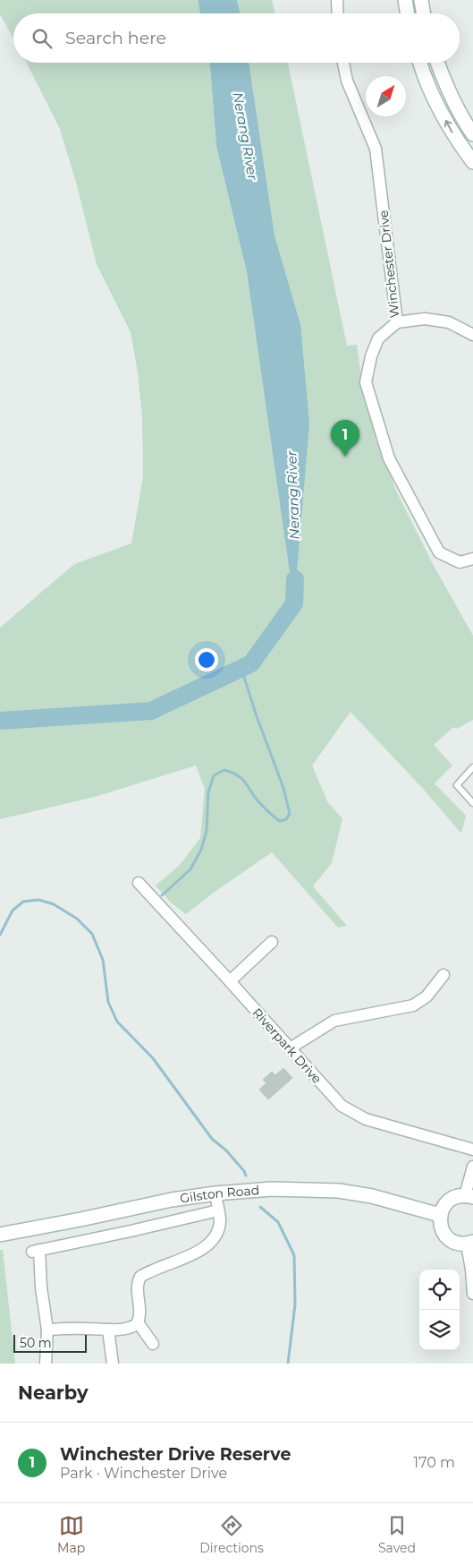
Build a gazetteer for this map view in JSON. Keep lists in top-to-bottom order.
{
  "streets": {
    "main road": ["Gilston Road"],
    "street": ["Winchester Drive", "Riverpark Drive"]
  },
  "water": ["Nerang River"],
  "scale_bar": "50 m",
  "north": "top right",
  "page": {
    "search": "Search here",
    "pins": "1",
    "scale": "50 m",
    "heading": "Nearby",
    "list": [
      {
        "mark": "1",
        "name": "Winchester Drive Reserve",
        "note": "Park · Winchester Drive",
        "value": "170 m"
      }
    ],
    "nav": ["Map", "Directions", "Saved"]
  }
}
